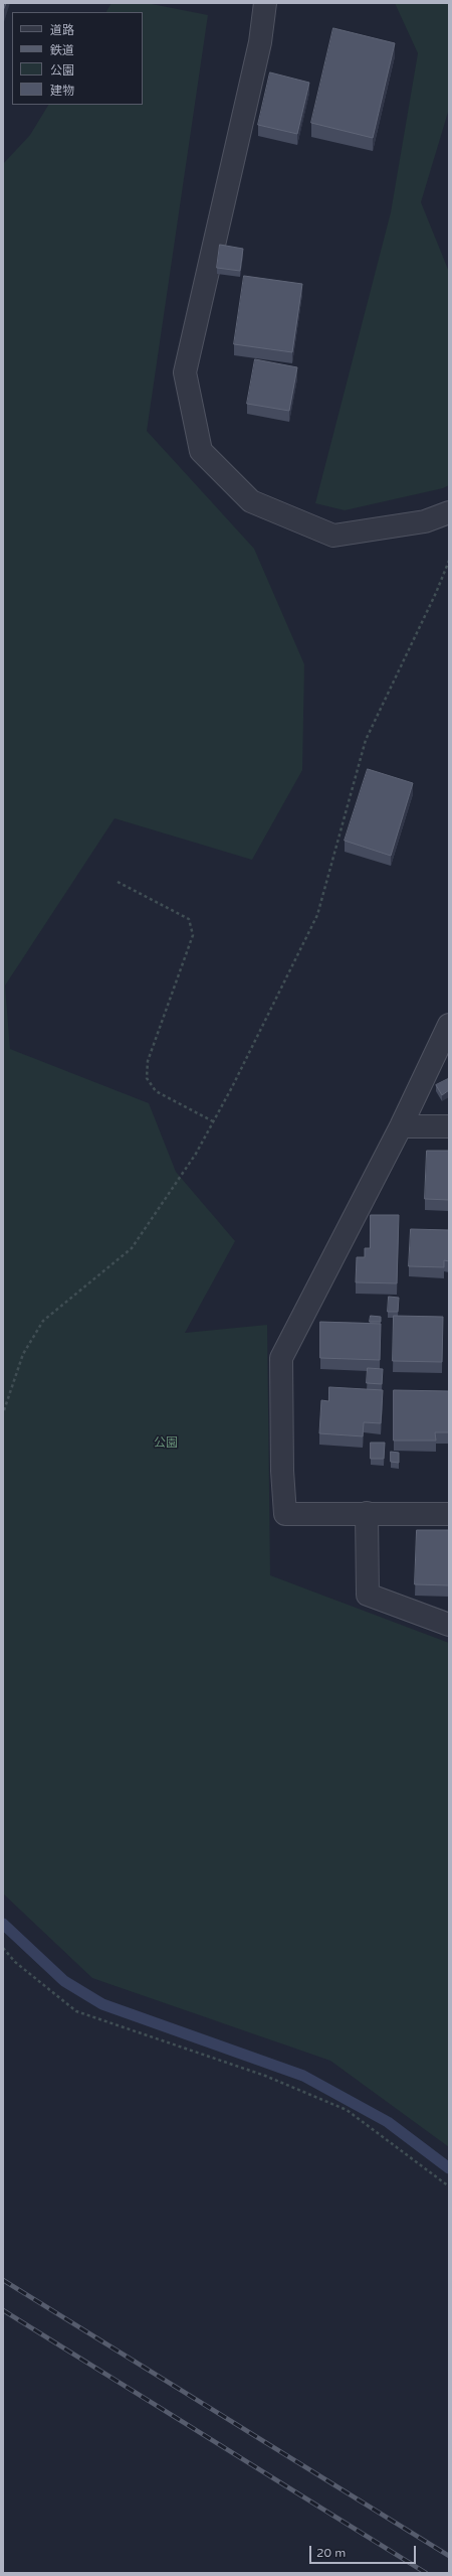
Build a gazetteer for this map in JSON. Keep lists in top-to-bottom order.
{
  "parks": ["公園"],
  "legend": [
    "道路",
    "鉄道",
    "公園",
    "建物"
  ],
  "scale_bar": "20 m"
}
